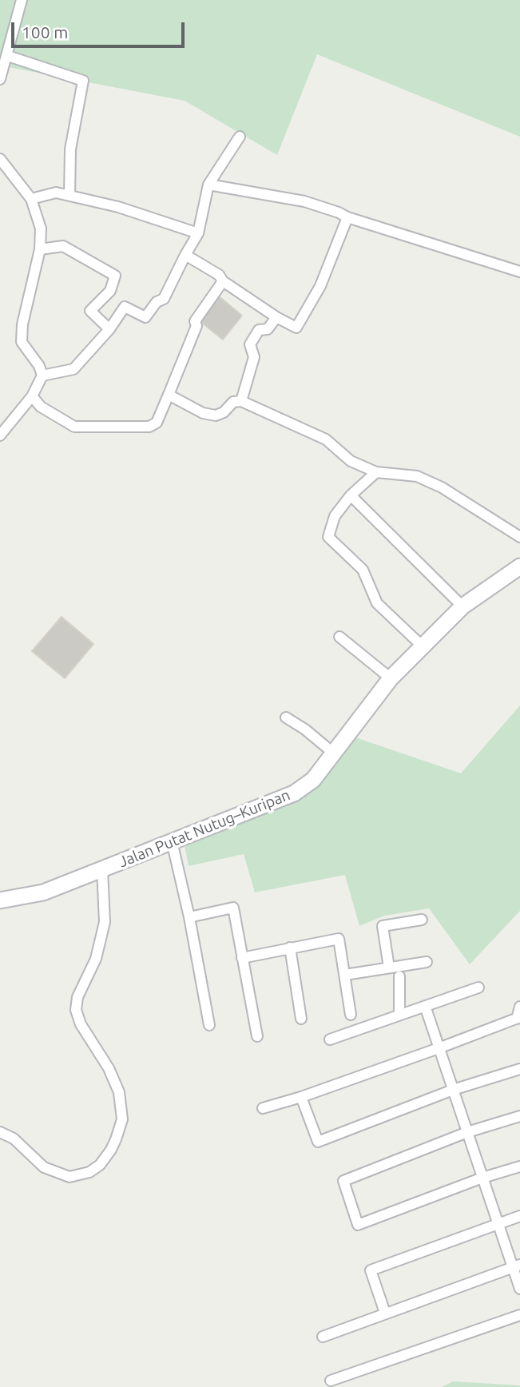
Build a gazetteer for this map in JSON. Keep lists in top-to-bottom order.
{
  "streets": {
    "street": ["Jalan Putat Nutug–Kuripan"]
  },
  "scale_bar": "100 m"
}
